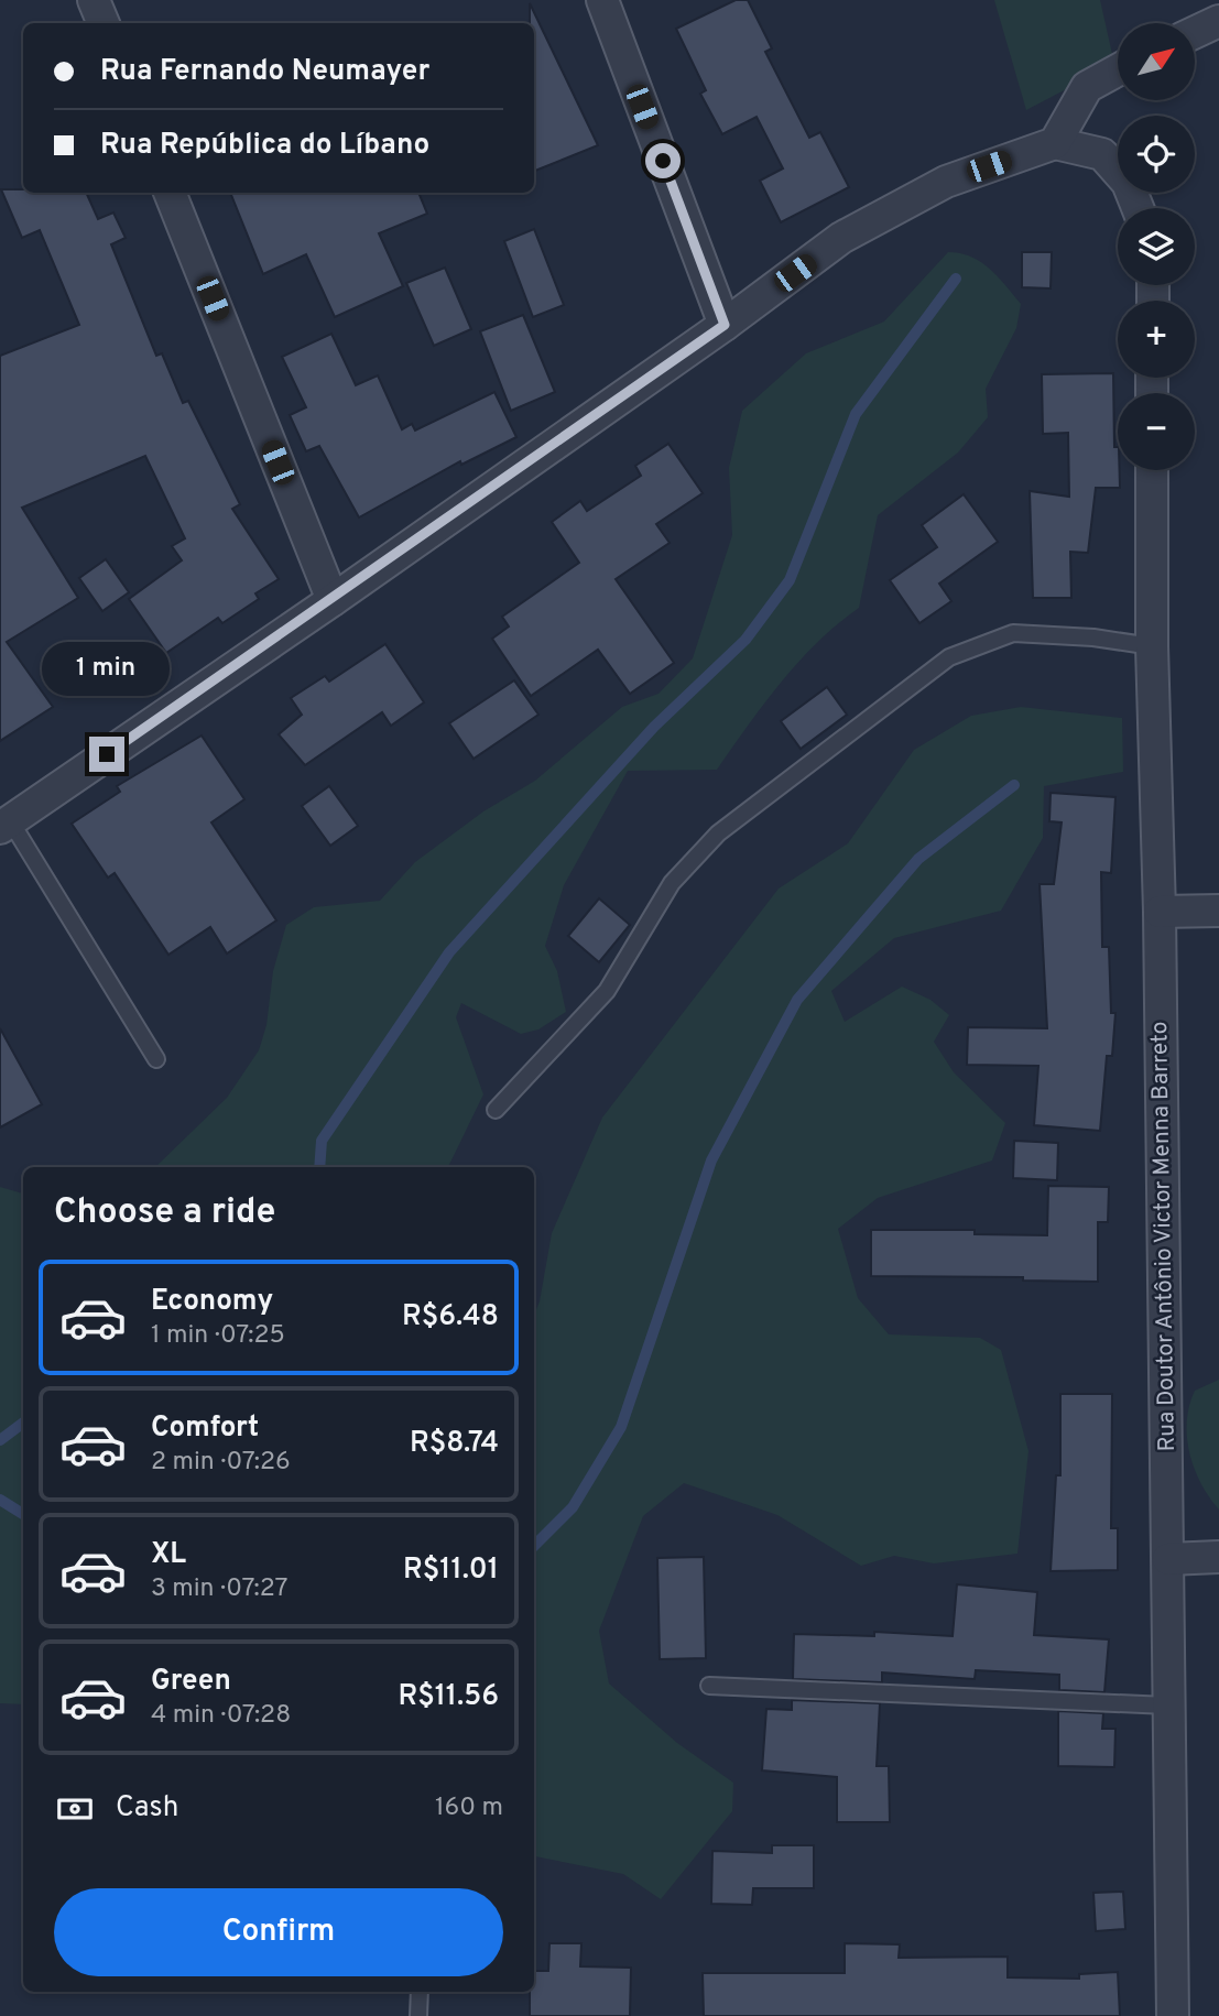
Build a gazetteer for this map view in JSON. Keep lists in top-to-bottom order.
{
  "streets": {
    "street": ["Rua Doutor Antônio Victor Menna Barreto"]
  },
  "north": "top right",
  "page": {
    "map_buttons": ["+", "−"],
    "banner": ["Rua Fernando Neumayer", "Rua República do Líbano"],
    "bubble": "1 min",
    "heading": "Choose a ride",
    "list": [
      {
        "name": "Economy",
        "note": "1 min · 07:25",
        "value": "R$6.48"
      },
      {
        "name": "Comfort",
        "note": "2 min · 07:26",
        "value": "R$8.74"
      },
      {
        "name": "XL",
        "note": "3 min · 07:27",
        "value": "R$11.01"
      },
      {
        "name": "Green",
        "note": "4 min · 07:28",
        "value": "R$11.56"
      }
    ],
    "pay": ["Cash", "160 m"],
    "buttons": "Confirm"
  }
}
